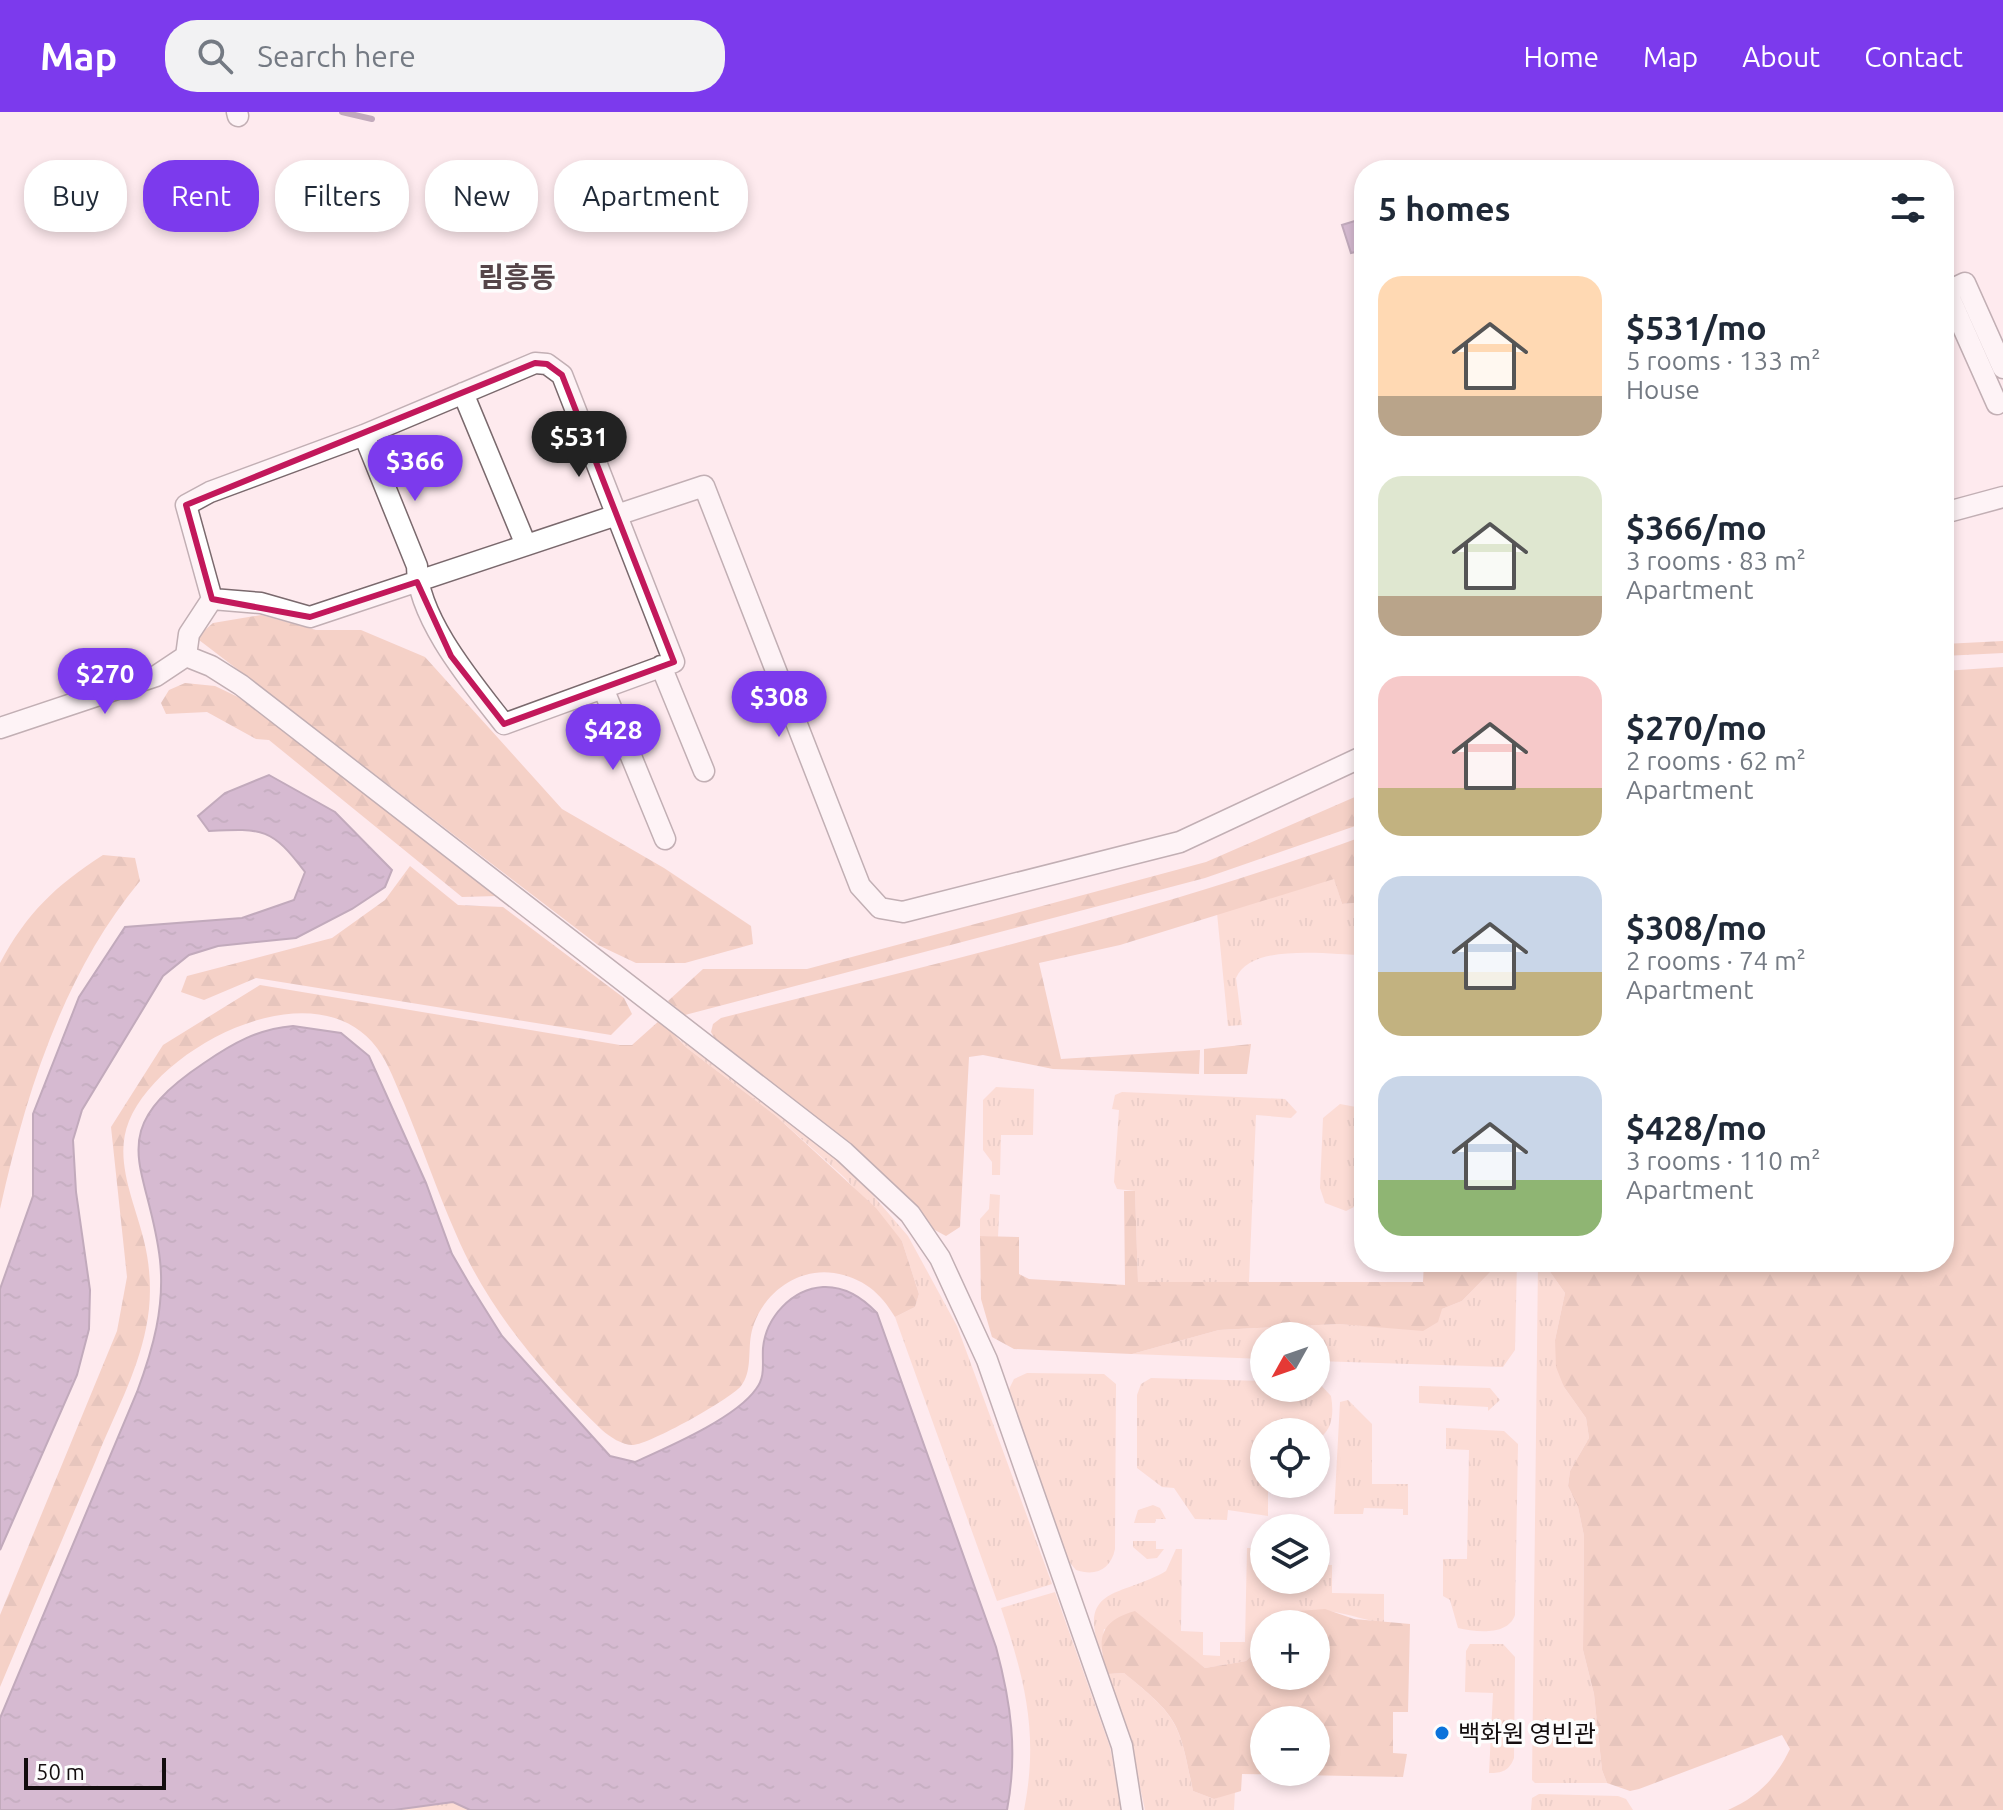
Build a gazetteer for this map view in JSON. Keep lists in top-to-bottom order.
{
  "districts": ["림흥동"],
  "places": ["백화원 영빈관"],
  "scale_bar": "50 m",
  "north": "bottom left",
  "page": {
    "header": "Map",
    "search": "Search here",
    "nav": [
      "Home",
      "Map",
      "About",
      "Contact"
    ],
    "chip": [
      "Buy",
      "Rent",
      "Filters",
      "New",
      "Apartment"
    ],
    "heading": "5 homes",
    "list": [
      {
        "name": "$531/mo",
        "note": "5 rooms · 133 m² · House"
      },
      {
        "name": "$366/mo",
        "note": "3 rooms · 83 m² · Apartment"
      },
      {
        "name": "$270/mo",
        "note": "2 rooms · 62 m² · Apartment"
      },
      {
        "name": "$308/mo",
        "note": "2 rooms · 74 m² · Apartment"
      },
      {
        "name": "$428/mo",
        "note": "3 rooms · 110 m² · Apartment"
      }
    ],
    "price": [
      "$531",
      "$366",
      "$270",
      "$308",
      "$428"
    ],
    "map_buttons": ["+", "−"],
    "scale": "50 m"
  }
}
